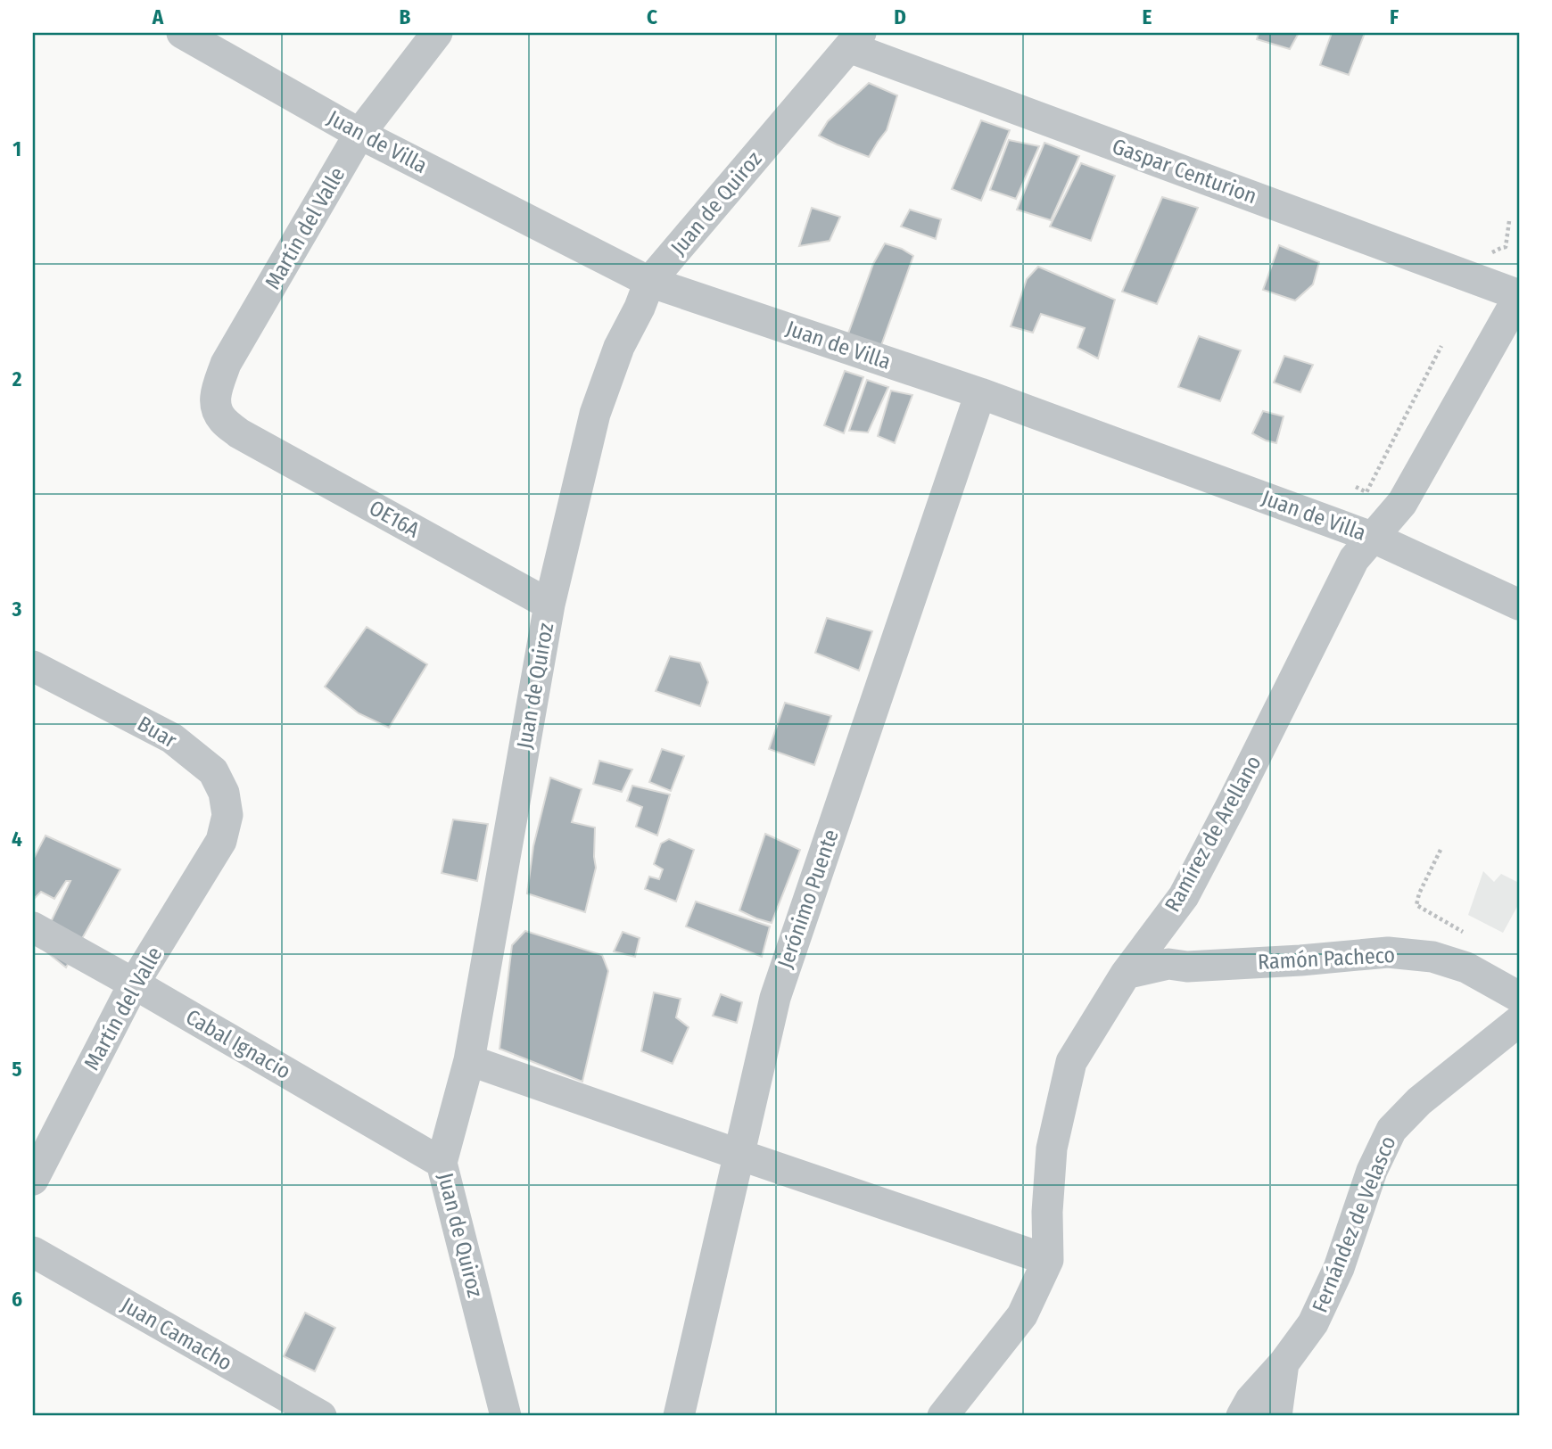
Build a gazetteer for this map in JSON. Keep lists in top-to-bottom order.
{
  "streets": {
    "street": [
      "Juan de Villa",
      "Gaspar Centurion",
      "Juan de Quiroz",
      "Martín del Valle",
      "OE16A",
      "Buar",
      "Ramírez de Arellano",
      "Jerónimo Puente",
      "Ramón Pacheco",
      "Cabal Ignacio",
      "Fernández de Velasco",
      "Juan Camacho"
    ]
  },
  "crossings": [
    ["Juan de Villa", "Juan de Quiroz"],
    ["Juan de Villa", "Martín del Valle"],
    ["Juan de Villa", "Ramírez de Arellano"],
    ["Juan de Villa", "Jerónimo Puente"],
    ["Gaspar Centurion", "Juan de Quiroz"],
    ["Gaspar Centurion", "Ramírez de Arellano"],
    ["Juan de Quiroz", "OE16A"],
    ["Juan de Quiroz", "Cabal Ignacio"],
    ["Martín del Valle", "OE16A"],
    ["Martín del Valle", "Buar"],
    ["Martín del Valle", "Cabal Ignacio"],
    ["Ramírez de Arellano", "Ramón Pacheco"]
  ],
  "grid": {
    "columns": [
      "A",
      "B",
      "C",
      "D",
      "E",
      "F"
    ],
    "rows": [
      "1",
      "2",
      "3",
      "4",
      "5",
      "6"
    ]
  }
}
